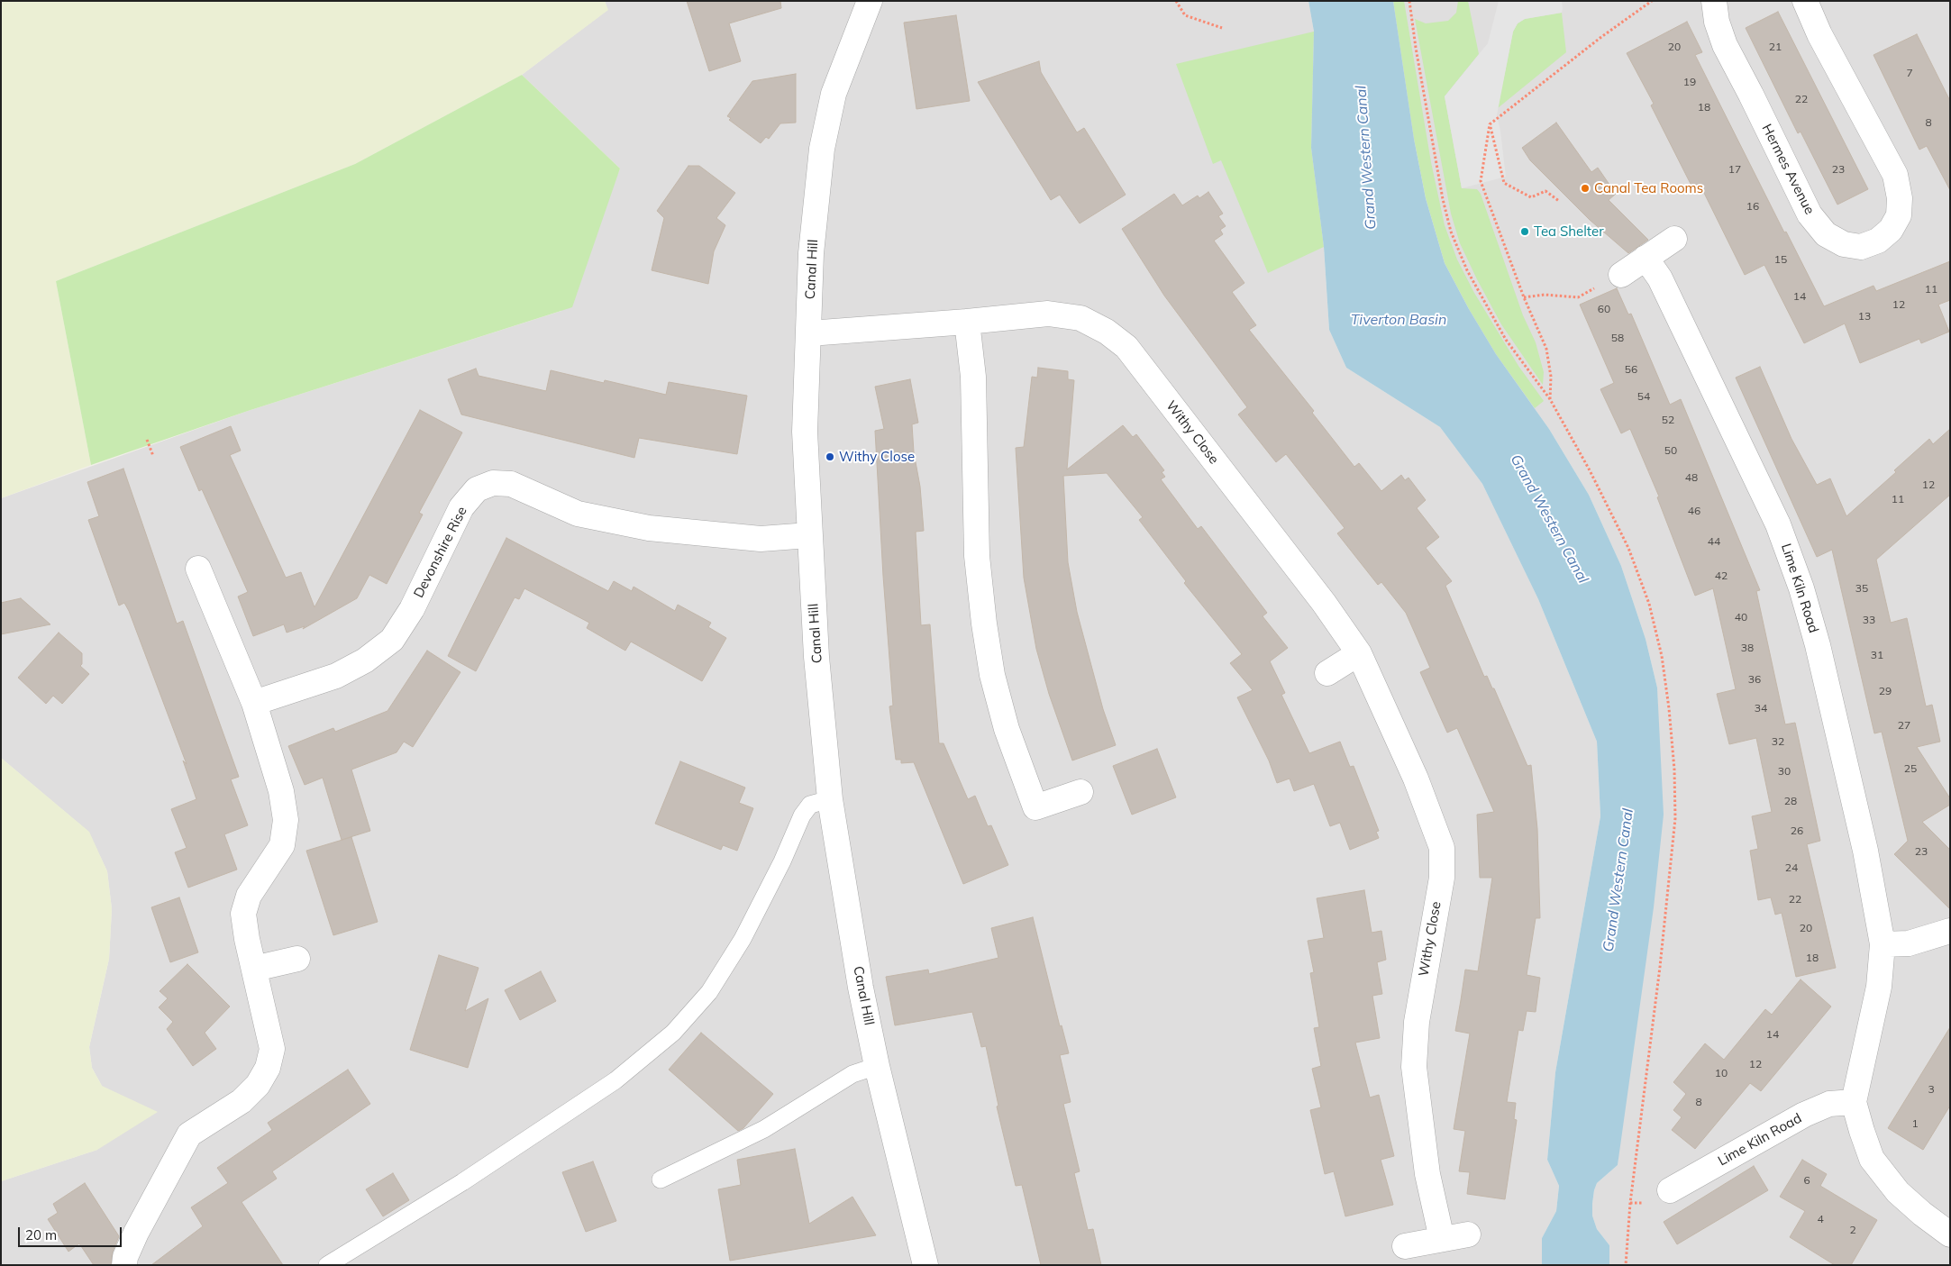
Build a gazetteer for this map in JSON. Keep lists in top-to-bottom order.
{
  "streets": {
    "street": [
      "Hermes Avenue",
      "Canal Hill",
      "Withy Close",
      "Devonshire Rise",
      "Lime Kiln Road"
    ]
  },
  "crossings": [
    ["Canal Hill", "Withy Close"],
    ["Canal Hill", "Devonshire Rise"]
  ],
  "water": ["Grand Western Canal", "Tiverton Basin"],
  "places": ["Canal Tea Rooms", "Tea Shelter", "Withy Close"],
  "house_numbers": [
    "20",
    "21",
    "7",
    "19",
    "22",
    "18",
    "8",
    "17",
    "23",
    "16",
    "15",
    "11",
    "14",
    "12",
    "60",
    "13",
    "58",
    "56",
    "54",
    "52",
    "50",
    "48",
    "12",
    "11",
    "46",
    "44",
    "42",
    "35",
    "40",
    "33",
    "38",
    "31",
    "36",
    "29",
    "34",
    "27",
    "32",
    "25",
    "30",
    "28",
    "26",
    "23",
    "24",
    "22",
    "20",
    "18",
    "14",
    "12",
    "10",
    "3",
    "8",
    "1",
    "6",
    "4",
    "2"
  ],
  "scale_bar": "20 m"
}
